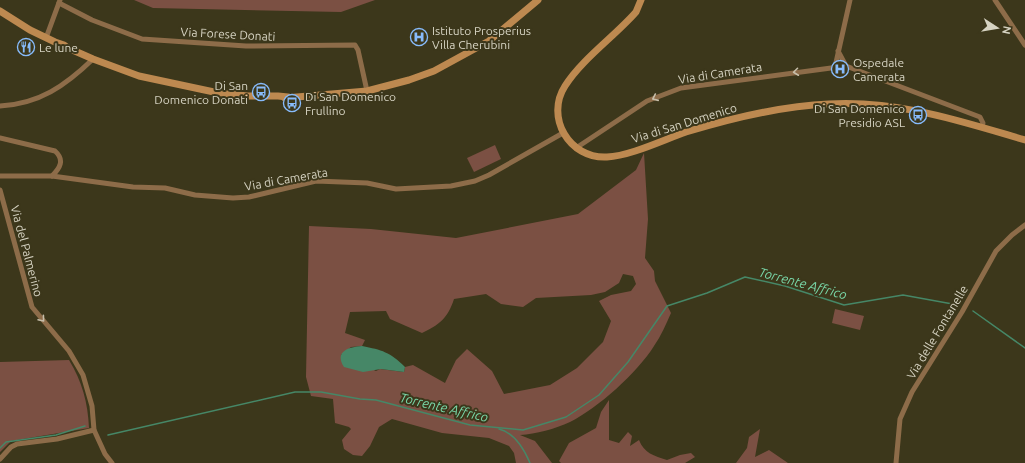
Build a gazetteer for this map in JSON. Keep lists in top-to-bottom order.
{
  "streets": {
    "main road": ["Via di San Domenico"],
    "street": [
      "Via Forese Donati",
      "Via di Camerata",
      "Via del Palmerino",
      "Via delle Fontanelle"
    ]
  },
  "crossings": [
    ["Via di Camerata", "Via di San Domenico"]
  ],
  "one_way": ["Via del Palmerino"],
  "water": ["Torrente Affrico"],
  "places": {
    "hospital": ["Istituto Prosperius Villa Cherubini", "Ospedale Camerata"],
    "restaurant": ["Le lune"],
    "bus stop": ["Di San Domenico Donati", "Di San Domenico Frullino", "Di San Domenico Presidio ASL"]
  },
  "north": "right"
}
